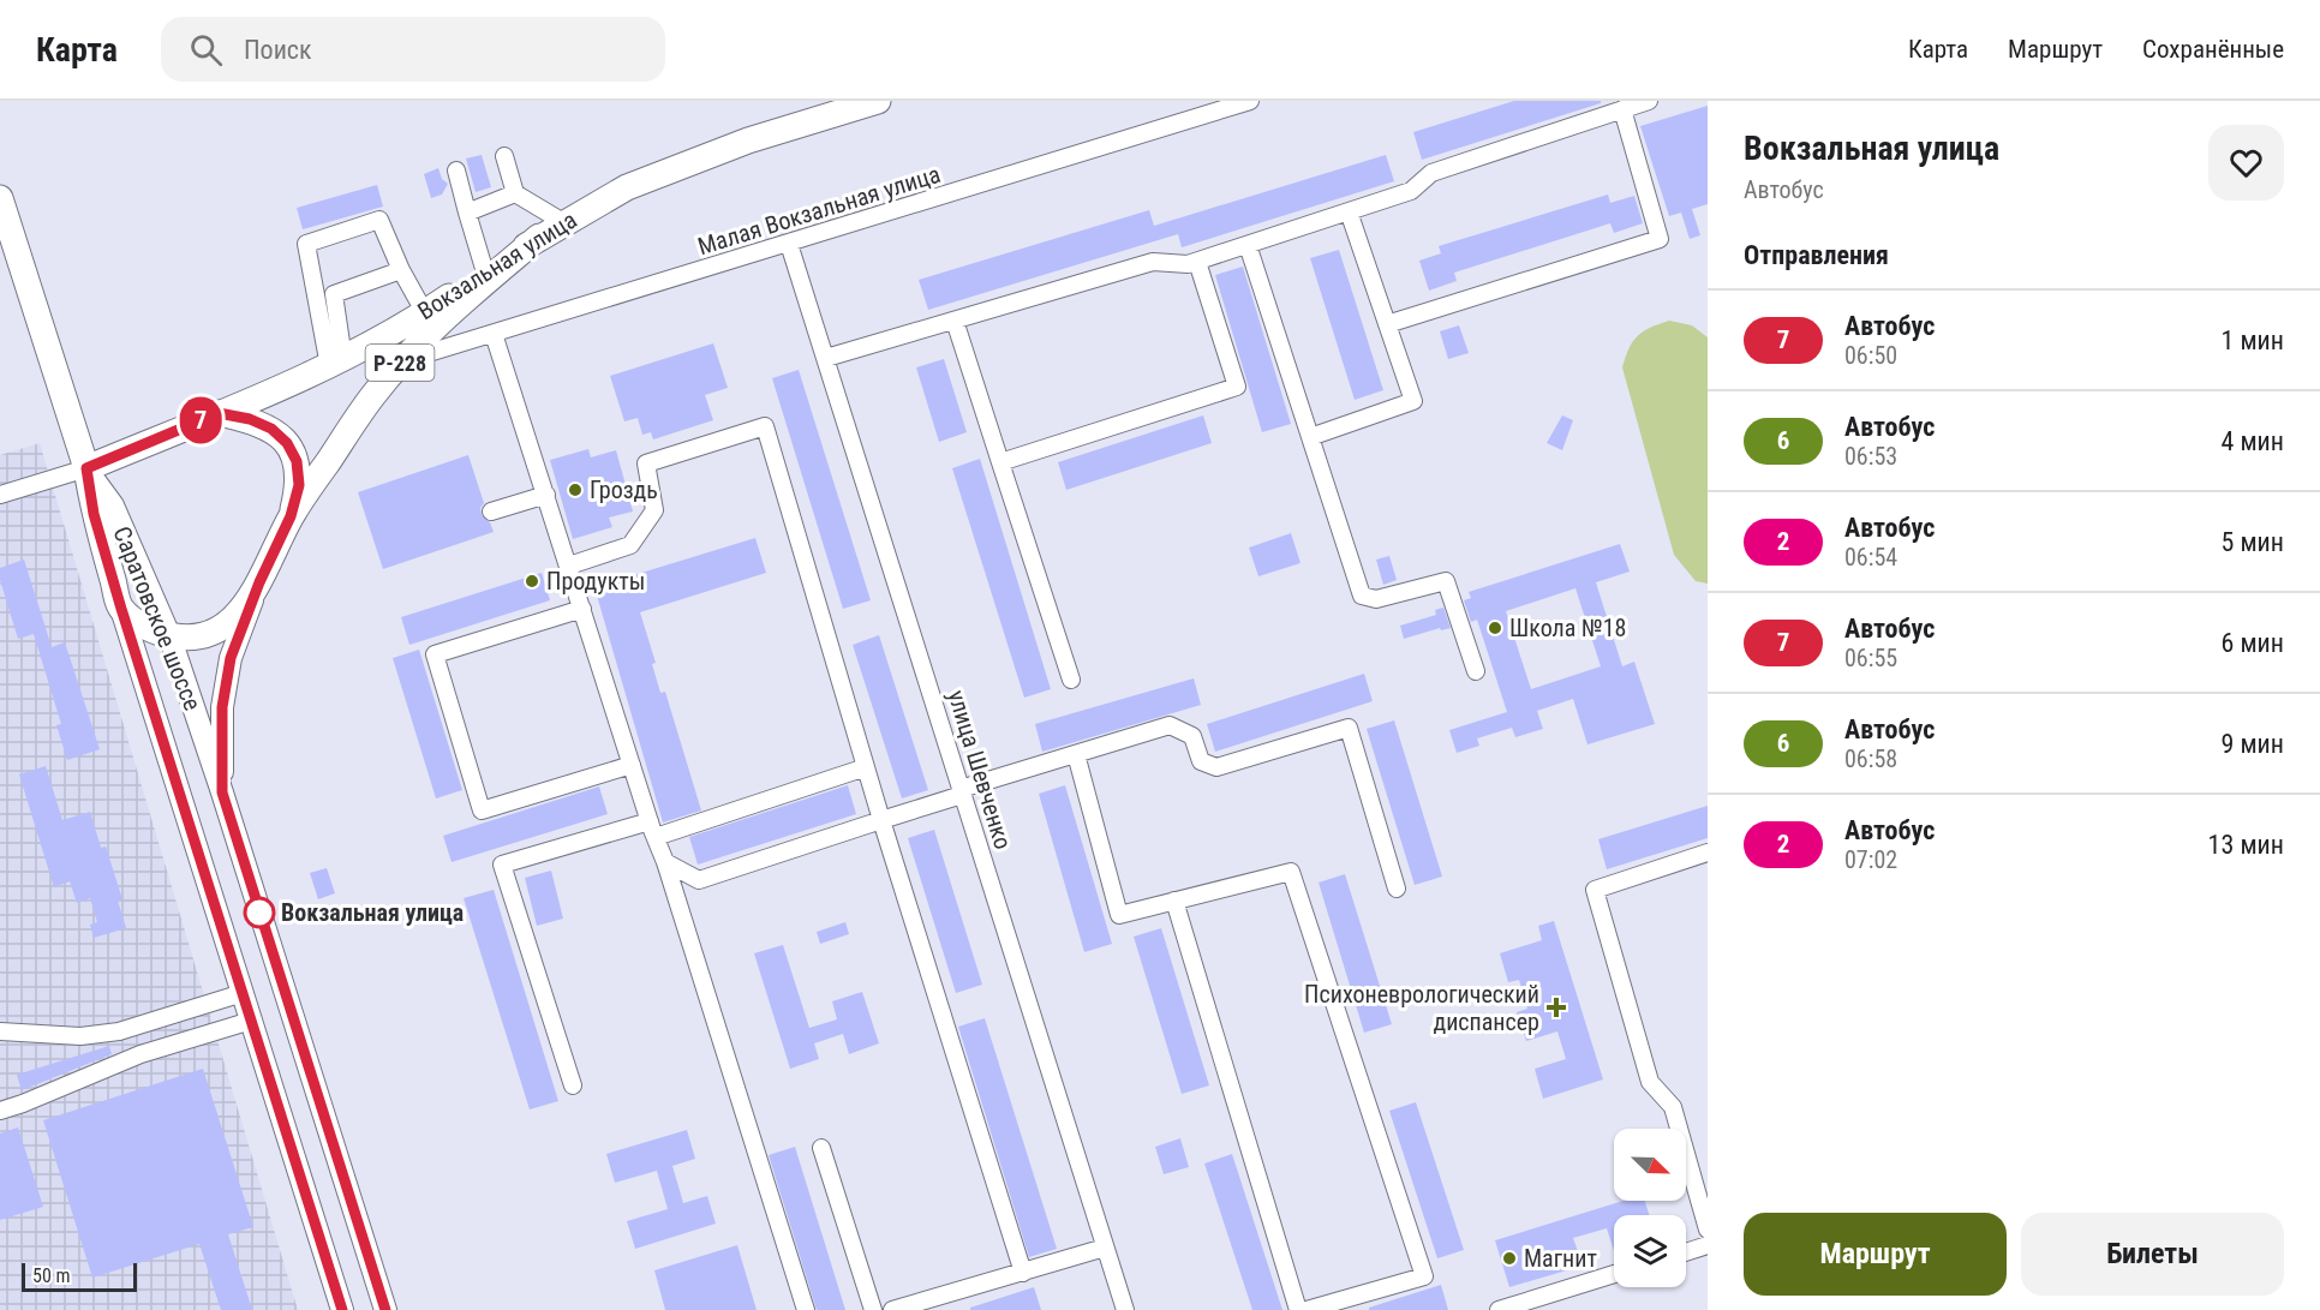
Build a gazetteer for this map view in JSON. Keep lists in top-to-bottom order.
{
  "streets": {
    "highway": ["Вокзальная улица", "Р-228", "Саратовское шоссе"],
    "street": ["Малая Вокзальная улица", "улица Шевченко"]
  },
  "crossings": [
    ["Малая Вокзальная улица", "Р-228"],
    ["Малая Вокзальная улица", "улица Шевченко"],
    ["Вокзальная улица", "Р-228"],
    ["Вокзальная улица", "Саратовское шоссе"],
    ["Р-228", "Саратовское шоссе"]
  ],
  "places": {
    "other": [
      "Гроздь",
      "Продукты",
      "Школа №18",
      "Вокзальная улица",
      "Магнит"
    ],
    "health": ["Психоневрологический диспансер"]
  },
  "lines": ["bus line 7"],
  "scale_bar": "50 m",
  "north": "bottom right",
  "page": {
    "header": "Карта",
    "search": "Поиск",
    "nav": ["Карта", "Маршрут", "Сохранённые"],
    "on_map": "7",
    "heading": [
      ["Вокзальная улица", "Автобус"],
      "Отправления"
    ],
    "list": [
      {
        "mark": "7",
        "name": "Автобус",
        "note": "06:50",
        "value": "1 мин"
      },
      {
        "mark": "6",
        "name": "Автобус",
        "note": "06:53",
        "value": "4 мин"
      },
      {
        "mark": "2",
        "name": "Автобус",
        "note": "06:54",
        "value": "5 мин"
      },
      {
        "mark": "7",
        "name": "Автобус",
        "note": "06:55",
        "value": "6 мин"
      },
      {
        "mark": "6",
        "name": "Автобус",
        "note": "06:58",
        "value": "9 мин"
      },
      {
        "mark": "2",
        "name": "Автобус",
        "note": "07:02",
        "value": "13 мин"
      }
    ],
    "buttons": ["Маршрут", "Билеты"],
    "scale": "50 m"
  }
}
